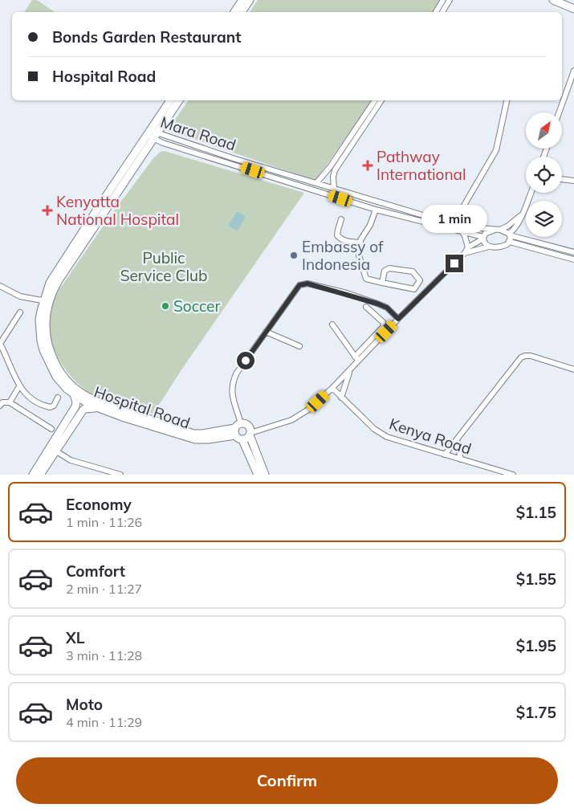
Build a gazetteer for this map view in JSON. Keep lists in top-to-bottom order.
{
  "streets": {
    "street": ["Mara Road", "Hospital Road", "Kenya Road"]
  },
  "crossings": [
    ["Mara Road", "Hospital Road"]
  ],
  "parks": ["Public Service Club"],
  "places": {
    "health": ["Pathway International", "Kenyatta National Hospital"],
    "other": ["Embassy of Indonesia", "Soccer"]
  },
  "north": "top right",
  "page": {
    "banner": ["Bonds Garden Restaurant", "Hospital Road"],
    "bubble": "1 min",
    "list": [
      {
        "name": "Economy",
        "note": "1 min · 11:26",
        "value": "$1.15"
      },
      {
        "name": "Comfort",
        "note": "2 min · 11:27",
        "value": "$1.55"
      },
      {
        "name": "XL",
        "note": "3 min · 11:28",
        "value": "$1.95"
      },
      {
        "name": "Moto",
        "note": "4 min · 11:29",
        "value": "$1.75"
      }
    ],
    "buttons": "Confirm"
  }
}
